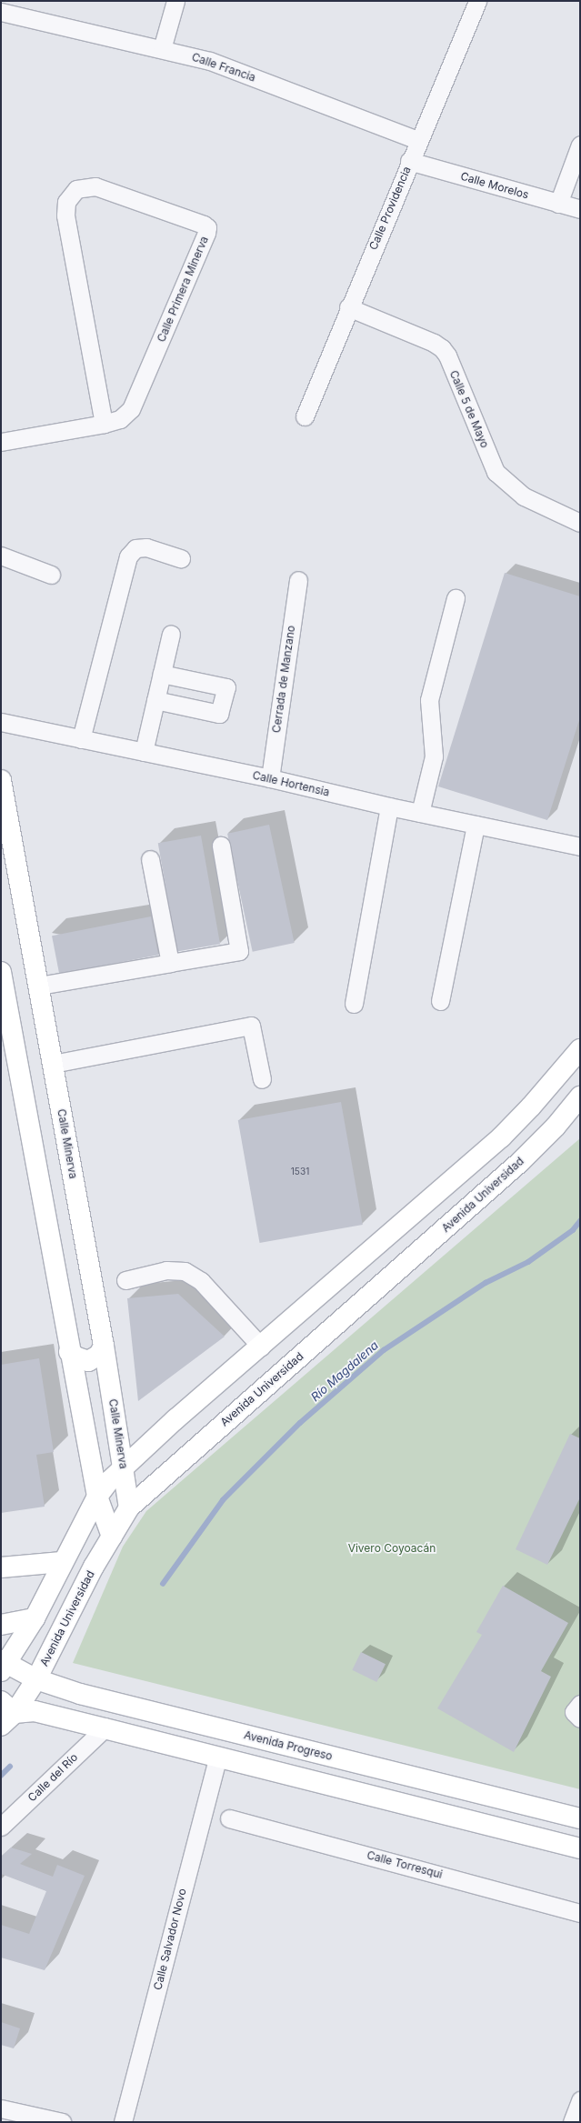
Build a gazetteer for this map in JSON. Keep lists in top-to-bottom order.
{
  "streets": {
    "street": [
      "Calle Francia",
      "Calle Morelos",
      "Calle Providencia",
      "Calle Primera Minerva",
      "Calle 5 de Mayo",
      "Cerrada de Manzano",
      "Calle Hortensia",
      "Calle Minerva",
      "Avenida Universidad",
      "Avenida Progreso",
      "Calle del Río",
      "Calle Torresqui",
      "Calle Salvador Novo"
    ]
  },
  "crossings": [
    ["Calle Francia", "Calle Providencia"],
    ["Calle Morelos", "Calle Providencia"],
    ["Calle Providencia", "Calle 5 de Mayo"],
    ["Cerrada de Manzano", "Calle Hortensia"],
    ["Calle Minerva", "Avenida Universidad"],
    ["Avenida Universidad", "Avenida Progreso"]
  ],
  "water": ["Río Magdalena"],
  "parks": ["Vivero Coyoacán"],
  "house_numbers": ["1531"]
}
